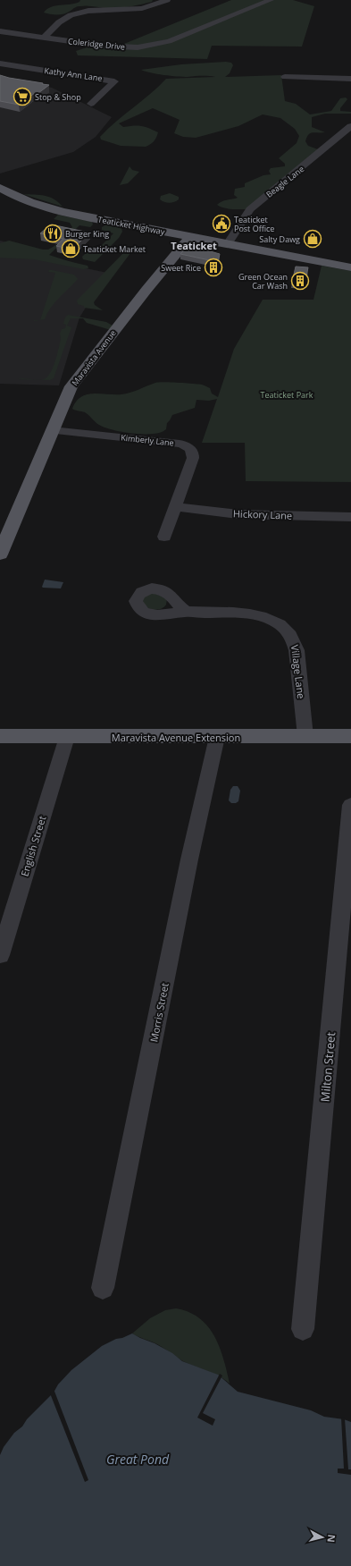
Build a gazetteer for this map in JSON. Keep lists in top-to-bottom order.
{
  "streets": {
    "main road": ["Teaticket Highway", "Maravista Avenue", "Maravista Avenue Extension"],
    "street": [
      "Coleridge Drive",
      "Kathy Ann Lane",
      "Beagle Lane",
      "Kimberly Lane",
      "Hickory Lane",
      "Village Lane",
      "English Street",
      "Morris Street",
      "Milton Street"
    ]
  },
  "crossings": [
    ["Beagle Lane", "Teaticket Highway"],
    ["Teaticket Highway", "Maravista Avenue"],
    ["Maravista Avenue", "Kimberly Lane"],
    ["Kimberly Lane", "Hickory Lane"],
    ["Village Lane", "Maravista Avenue Extension"],
    ["Maravista Avenue Extension", "English Street"],
    ["Maravista Avenue Extension", "Morris Street"]
  ],
  "districts": ["Teaticket"],
  "water": ["Great Pond"],
  "parks": ["Teaticket Park"],
  "places": {
    "supermarket": ["Stop & Shop"],
    "public building": ["Teaticket Post Office"],
    "restaurant": ["Burger King"],
    "shop": ["Salty Dawg", "Teaticket Market"],
    "building": ["Sweet Rice", "Green Ocean Car Wash"]
  },
  "north": "right"
}
